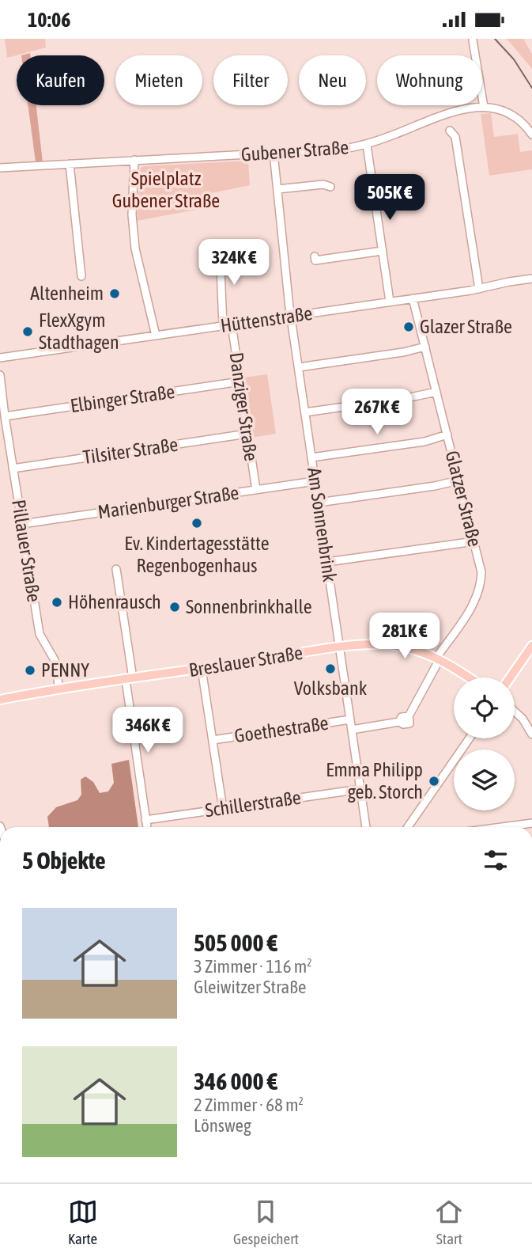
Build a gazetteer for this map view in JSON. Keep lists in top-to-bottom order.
{
  "streets": {
    "main road": ["Breslauer Straße"],
    "street": [
      "Gubener Straße",
      "Hüttenstraße",
      "Elbinger Straße",
      "Danziger Straße",
      "Tilsiter Straße",
      "Glatzer Straße",
      "Marienburger Straße",
      "Am Sonnenbrink",
      "Pillauer Straße",
      "Goethestraße",
      "Schillerstraße"
    ]
  },
  "crossings": [
    ["Gubener Straße", "Am Sonnenbrink"],
    ["Hüttenstraße", "Danziger Straße"],
    ["Hüttenstraße", "Glatzer Straße"],
    ["Hüttenstraße", "Am Sonnenbrink"],
    ["Elbinger Straße", "Danziger Straße"],
    ["Elbinger Straße", "Pillauer Straße"],
    ["Danziger Straße", "Tilsiter Straße"],
    ["Danziger Straße", "Marienburger Straße"],
    ["Tilsiter Straße", "Pillauer Straße"],
    ["Glatzer Straße", "Am Sonnenbrink"],
    ["Glatzer Straße", "Breslauer Straße"],
    ["Marienburger Straße", "Am Sonnenbrink"],
    ["Marienburger Straße", "Pillauer Straße"],
    ["Am Sonnenbrink", "Breslauer Straße"],
    ["Am Sonnenbrink", "Goethestraße"],
    ["Am Sonnenbrink", "Schillerstraße"],
    ["Pillauer Straße", "Breslauer Straße"]
  ],
  "parks": ["Spielplatz Gubener Straße"],
  "places": [
    "Altenheim",
    "Glazer Straße",
    "FlexXgym Stadthagen",
    "Ev. Kindertagesstätte Regenbogenhaus",
    "Höhenrausch",
    "Sonnenbrinkhalle",
    "Volksbank",
    "PENNY",
    "Emma Philipp geb. Storch"
  ],
  "page": {
    "status": "10:06",
    "chip": [
      "Kaufen",
      "Mieten",
      "Filter",
      "Neu",
      "Wohnung"
    ],
    "price": [
      "505K €",
      "324K €",
      "267K €",
      "281K €",
      "346K €"
    ],
    "heading": "5 Objekte",
    "list": [
      {
        "name": "505 000 €",
        "note": "3 Zimmer · 116 m² · Gleiwitzer Straße"
      },
      {
        "name": "346 000 €",
        "note": "2 Zimmer · 68 m² · Lönsweg"
      }
    ],
    "tabs": ["Karte", "Gespeichert", "Start"]
  }
}
